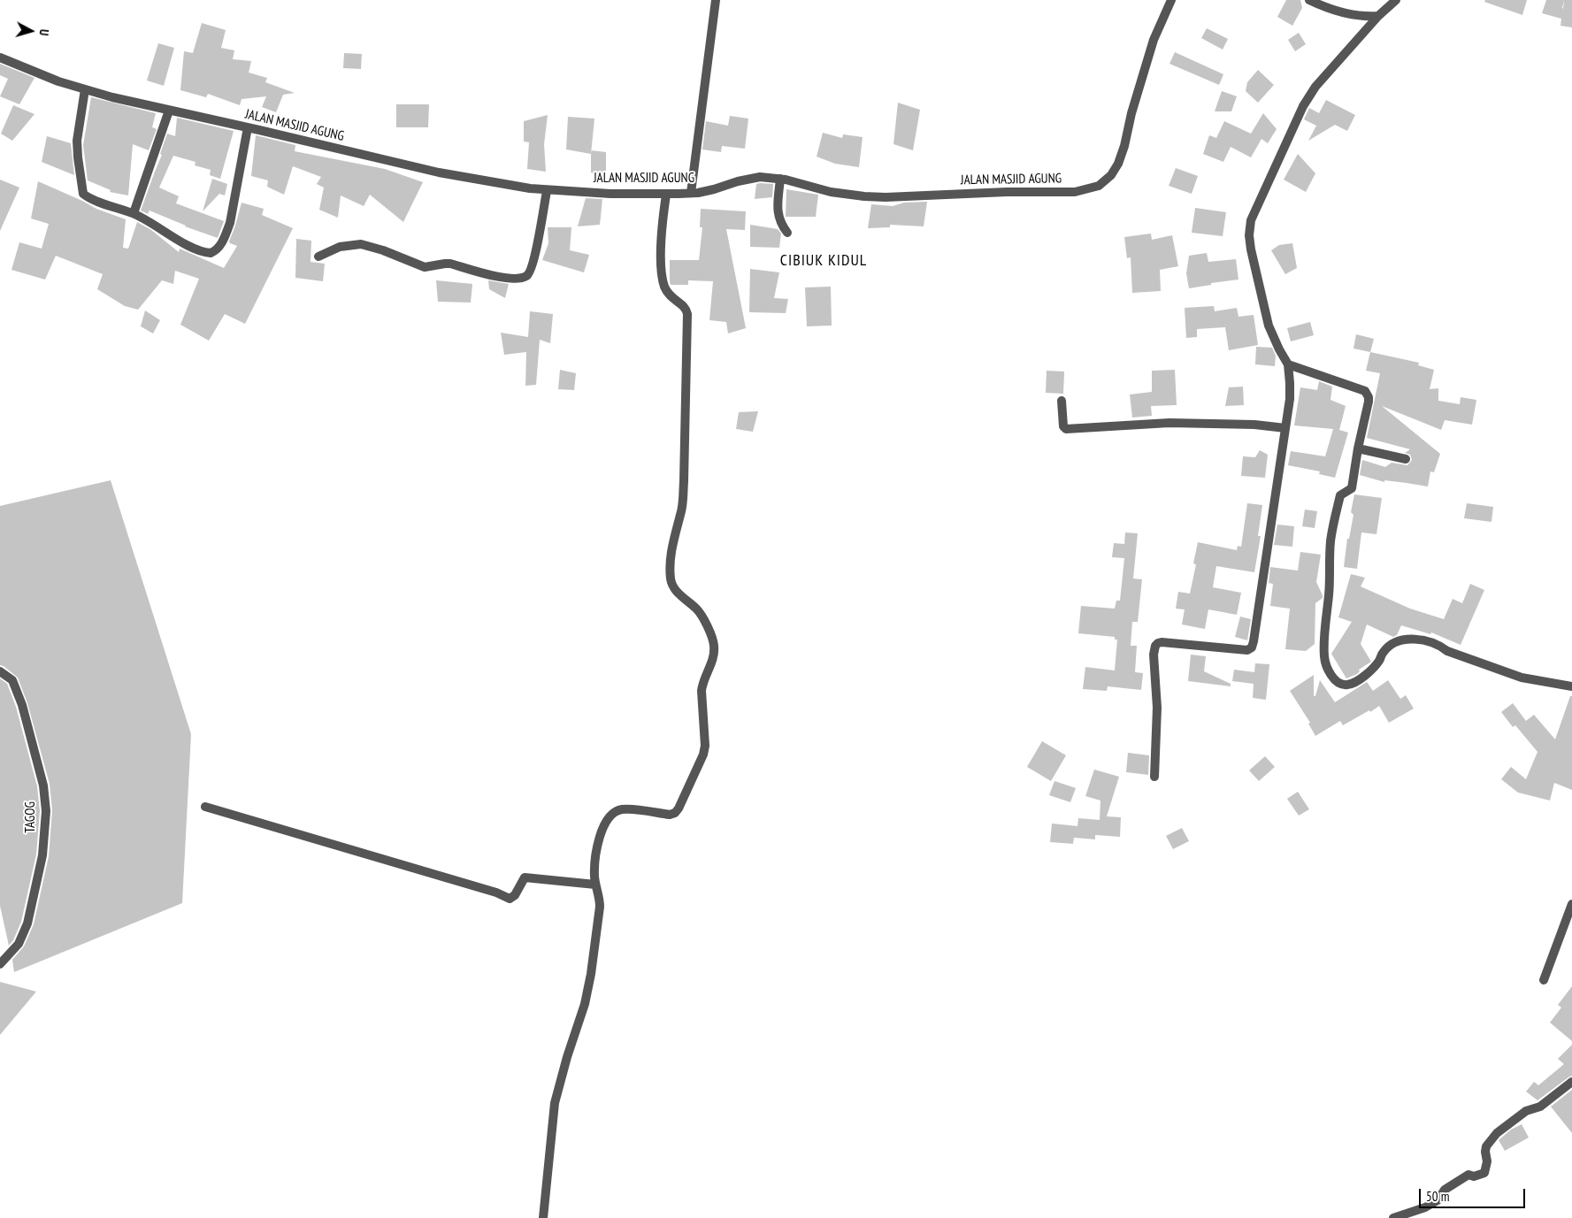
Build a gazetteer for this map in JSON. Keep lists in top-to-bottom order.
{
  "streets": {
    "street": ["JALAN MASJID AGUNG", "TAGOG"]
  },
  "districts": ["CIBIUK KIDUL"],
  "scale_bar": "50 m",
  "north": "right"
}
